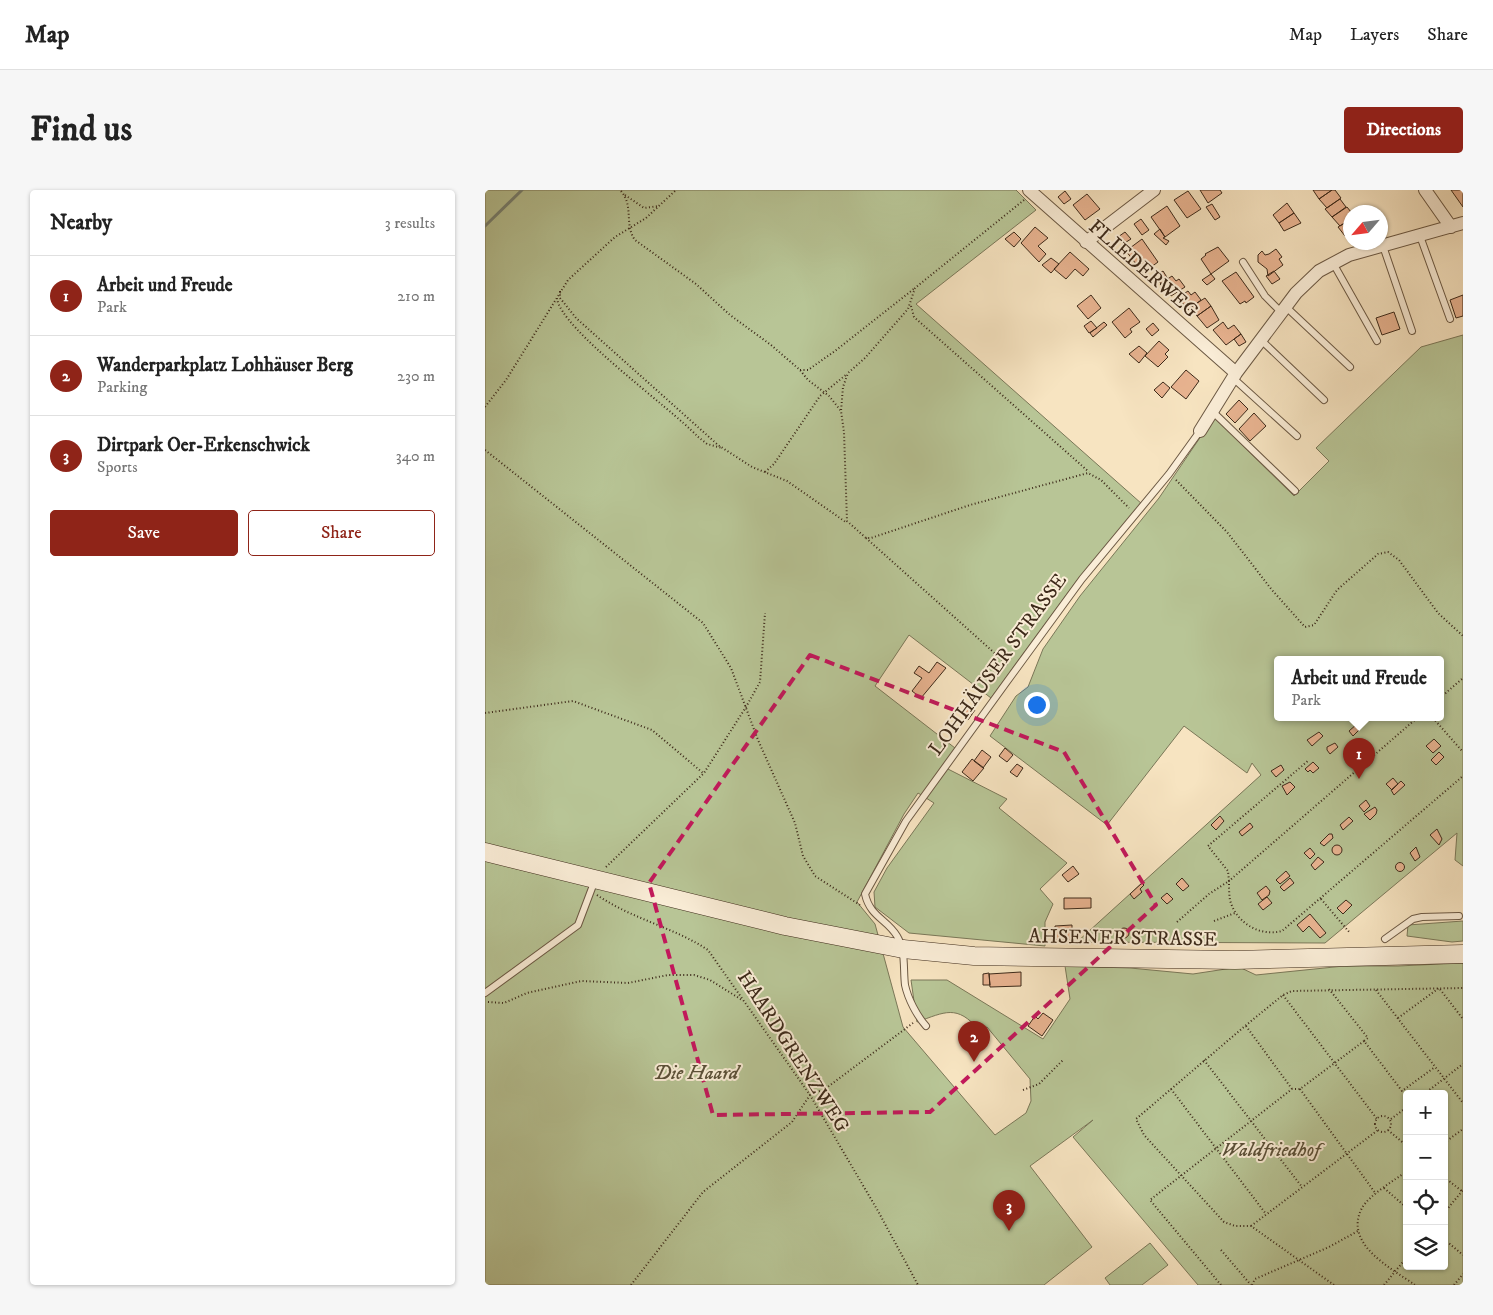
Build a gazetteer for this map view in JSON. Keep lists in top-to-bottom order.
{
  "streets": {
    "main road": ["AHSENER STRASSE"],
    "street": ["FLIEDERWEG", "LOHHÄUSER STRASSE"],
    "path": ["HAARDGRENZWEG"]
  },
  "crossings": [
    ["FLIEDERWEG", "LOHHÄUSER STRASSE"],
    ["LOHHÄUSER STRASSE", "AHSENER STRASSE"],
    ["AHSENER STRASSE", "HAARDGRENZWEG"]
  ],
  "parks": ["Die Haard", "Waldfriedhof"],
  "north": "bottom left",
  "page": {
    "header": "Map",
    "nav": ["Map", "Layers", "Share"],
    "buttons": [
      "Directions",
      ["Save", "Share"]
    ],
    "title": "Find us",
    "heading": ["Nearby", "3 results"],
    "list": [
      {
        "mark": "1",
        "name": "Arbeit und Freude",
        "note": "Park",
        "value": "210 m"
      },
      {
        "mark": "2",
        "name": "Wanderparkplatz Lohhäuser Berg",
        "note": "Parking",
        "value": "230 m"
      },
      {
        "mark": "3",
        "name": "Dirtpark Oer-Erkenschwick",
        "note": "Sports",
        "value": "340 m"
      }
    ],
    "popup": ["Arbeit und Freude", "Park"],
    "pins": ["1", "2", "3"],
    "map_buttons": ["+", "−"]
  }
}
